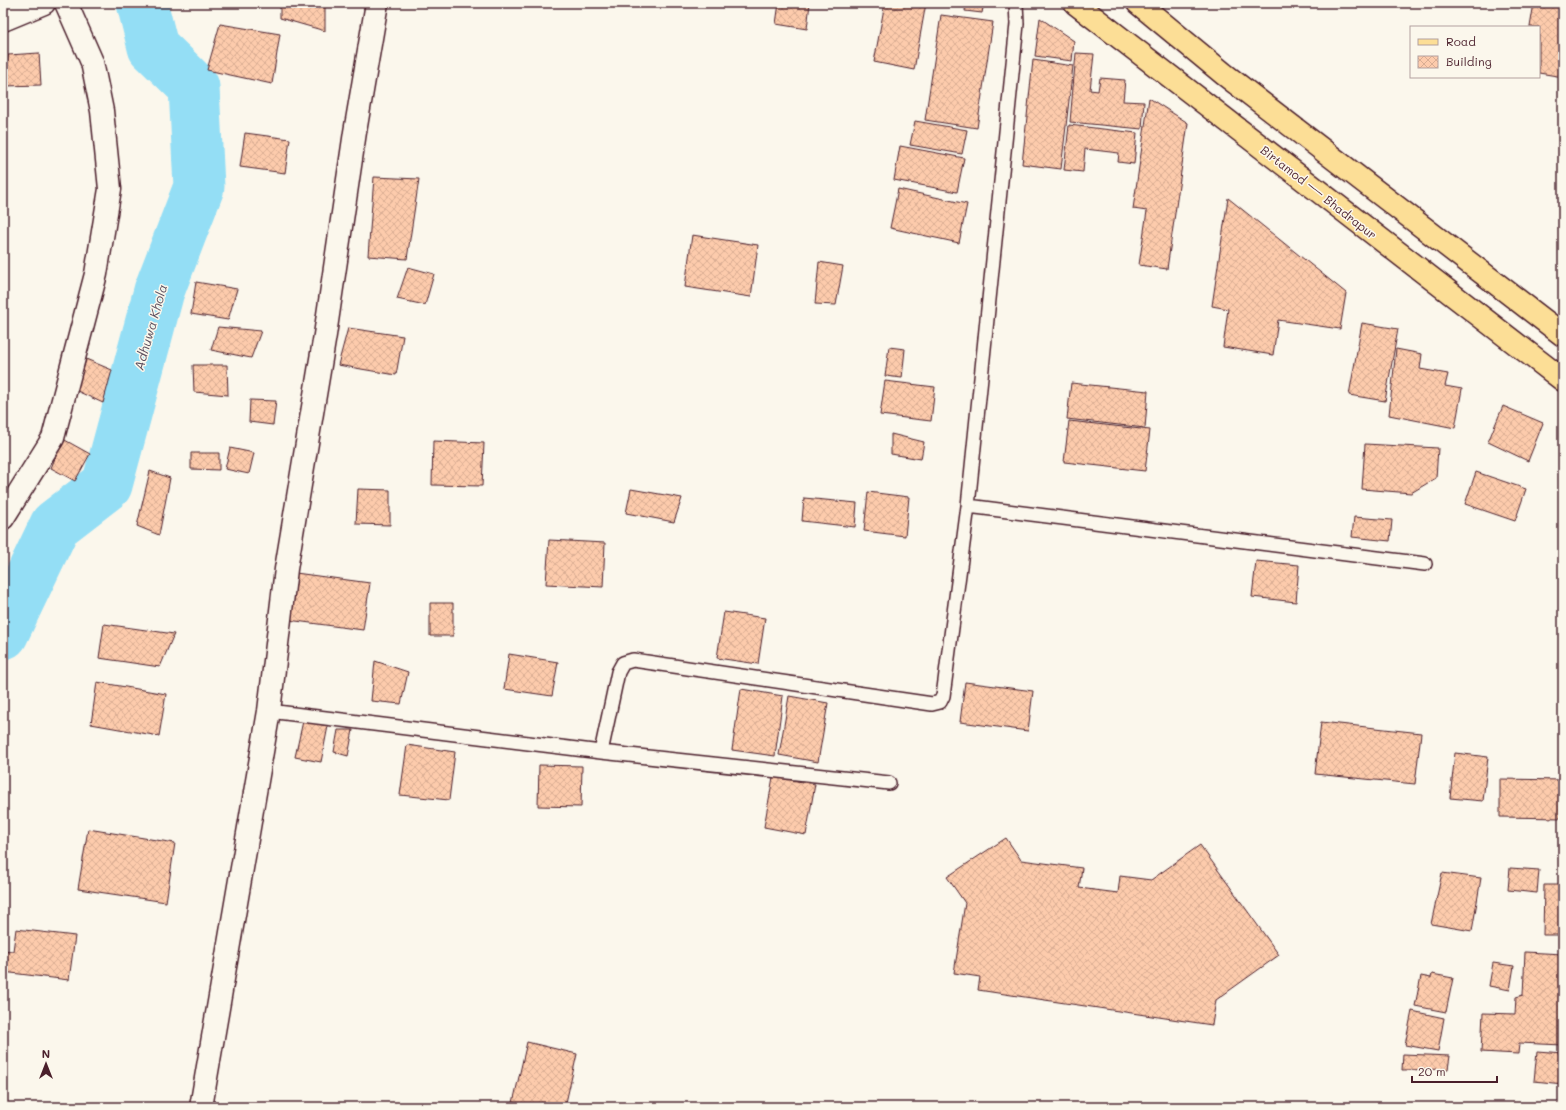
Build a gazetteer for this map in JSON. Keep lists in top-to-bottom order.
{
  "streets": {
    "main road": ["Birtamod — Bhadrapur"]
  },
  "water": ["Adhuwa Khola"],
  "legend": ["Road", "Building"],
  "scale_bar": "20 m",
  "north": "top"
}
